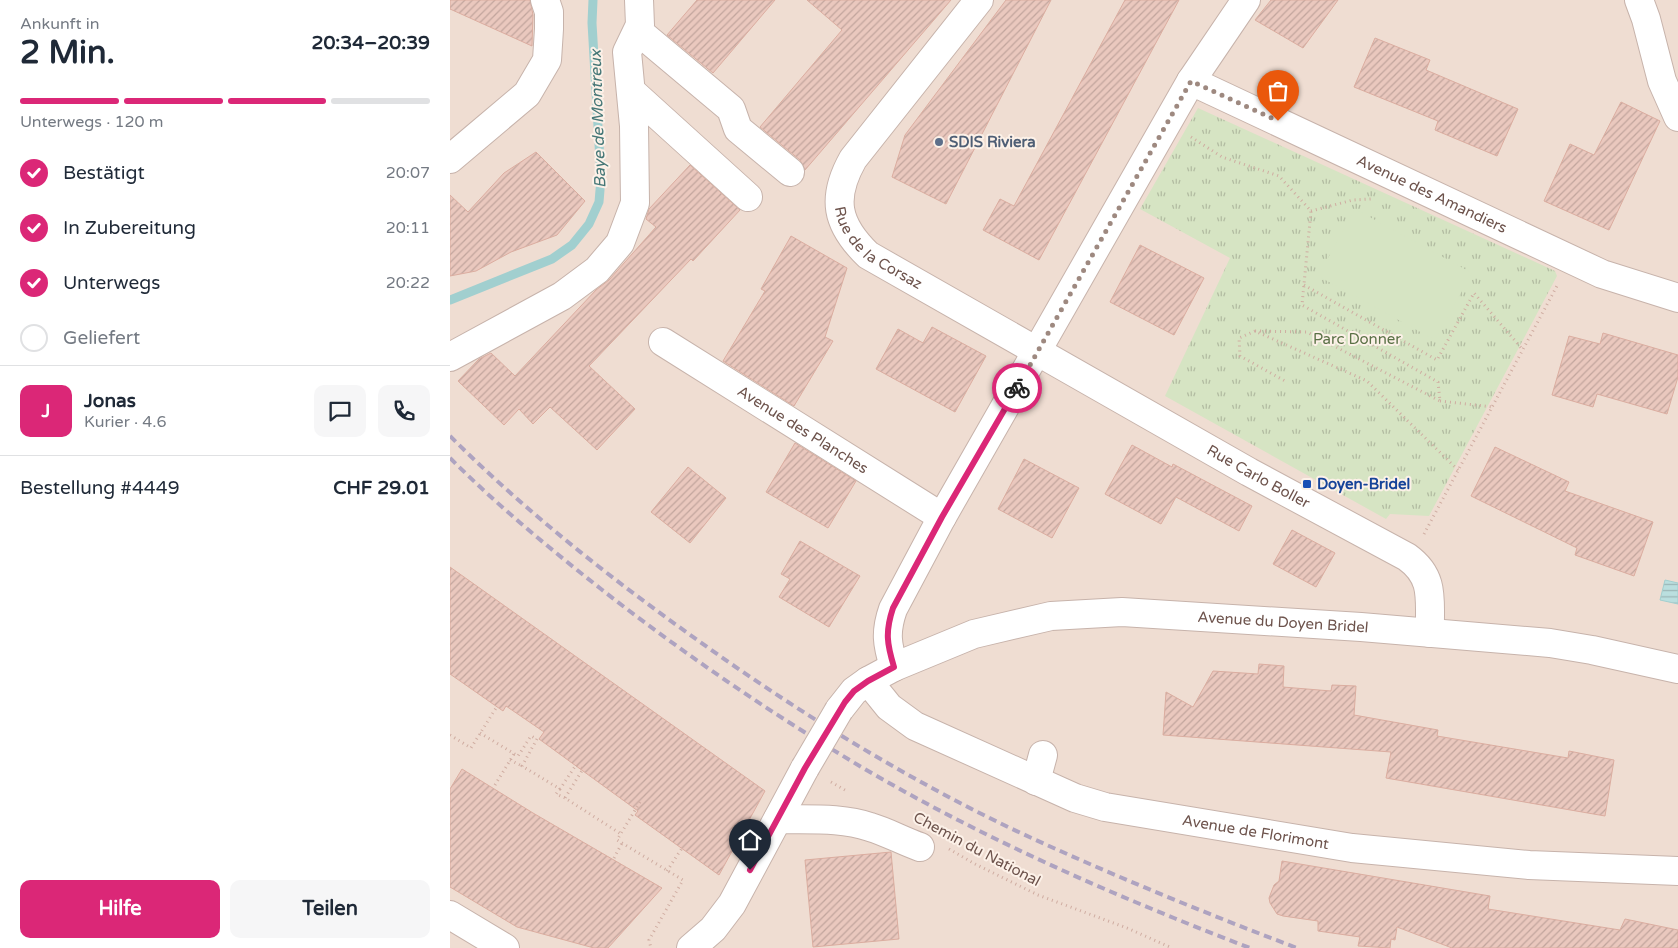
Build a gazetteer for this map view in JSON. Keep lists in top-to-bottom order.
{
  "streets": {
    "street": [
      "Avenue des Amandiers",
      "Rue de la Corsaz",
      "Avenue des Planches",
      "Rue Carlo Boller",
      "Avenue du Doyen Bridel",
      "Avenue de Florimont"
    ],
    "path": ["Chemin du National"]
  },
  "crossings": [
    ["Rue de la Corsaz", "Rue Carlo Boller"],
    ["Rue Carlo Boller", "Avenue du Doyen Bridel"]
  ],
  "water": ["Baye de Montreux"],
  "parks": ["Parc Donner"],
  "places": {
    "other": ["SDIS Riviera"],
    "transit": ["Doyen-Bridel"]
  },
  "page": {
    "heading": ["2 Min.", "Ankunft in", "20:34–20:39"],
    "panel": [
      "Jonas",
      "Kurier · 4.6",
      "Bestellung #4449",
      "CHF 29.01"
    ],
    "bar": "Unterwegs · 120 m",
    "list": [
      ["Bestätigt", "20:07"],
      ["In Zubereitung", "20:11"],
      ["Unterwegs", "20:22"],
      "Geliefert"
    ],
    "round": "J",
    "buttons": ["Hilfe", "Teilen"]
  }
}
